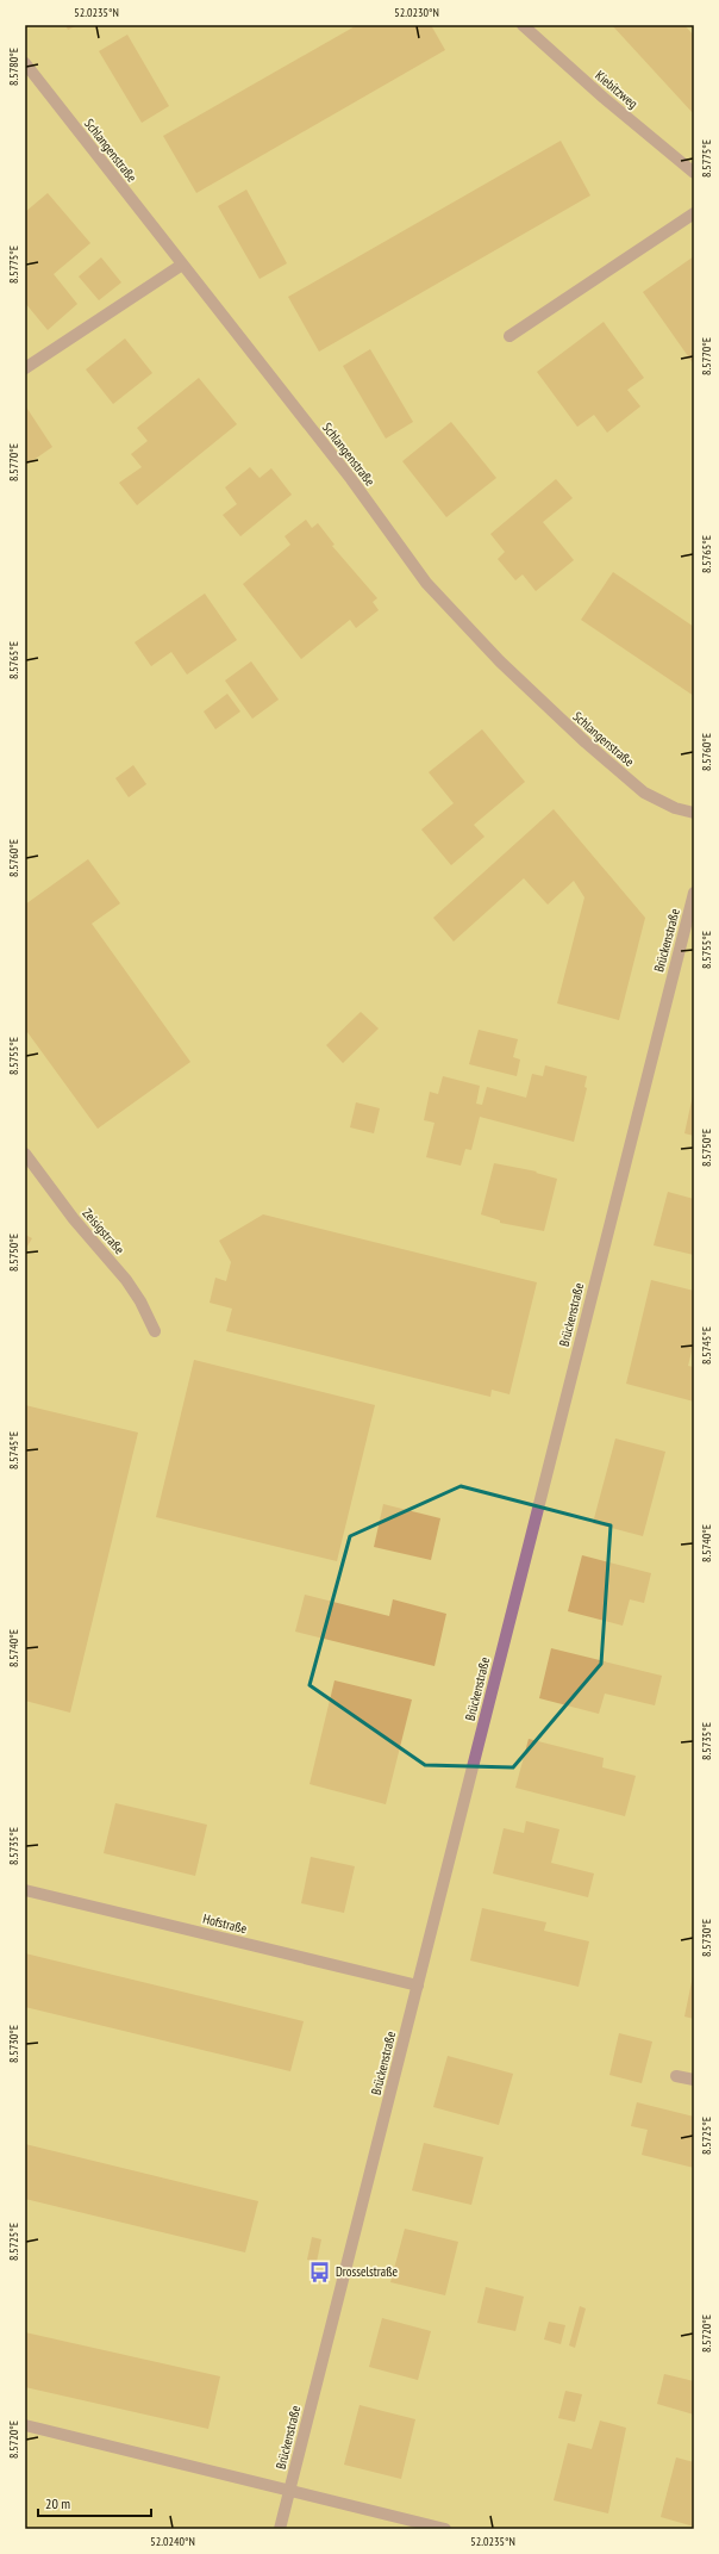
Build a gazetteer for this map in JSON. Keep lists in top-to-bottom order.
{
  "streets": {
    "street": [
      "Kiebitzweg",
      "Schlangenstraße",
      "Brückenstraße",
      "Zeisigstraße",
      "Hofstraße"
    ]
  },
  "crossings": [
    ["Brückenstraße", "Hofstraße"]
  ],
  "places": {
    "bus stop": ["Drosselstraße"]
  },
  "scale_bar": "20 m",
  "coordinates": [
    "52.0235°N",
    "52.0230°N",
    "8.5780°E",
    "8.5775°E",
    "8.5770°E",
    "8.5765°E",
    "8.5760°E",
    "8.5755°E",
    "8.5750°E",
    "8.5745°E",
    "8.5740°E",
    "8.5735°E",
    "8.5730°E",
    "8.5725°E",
    "8.5720°E",
    "52.0240°N"
  ]
}
